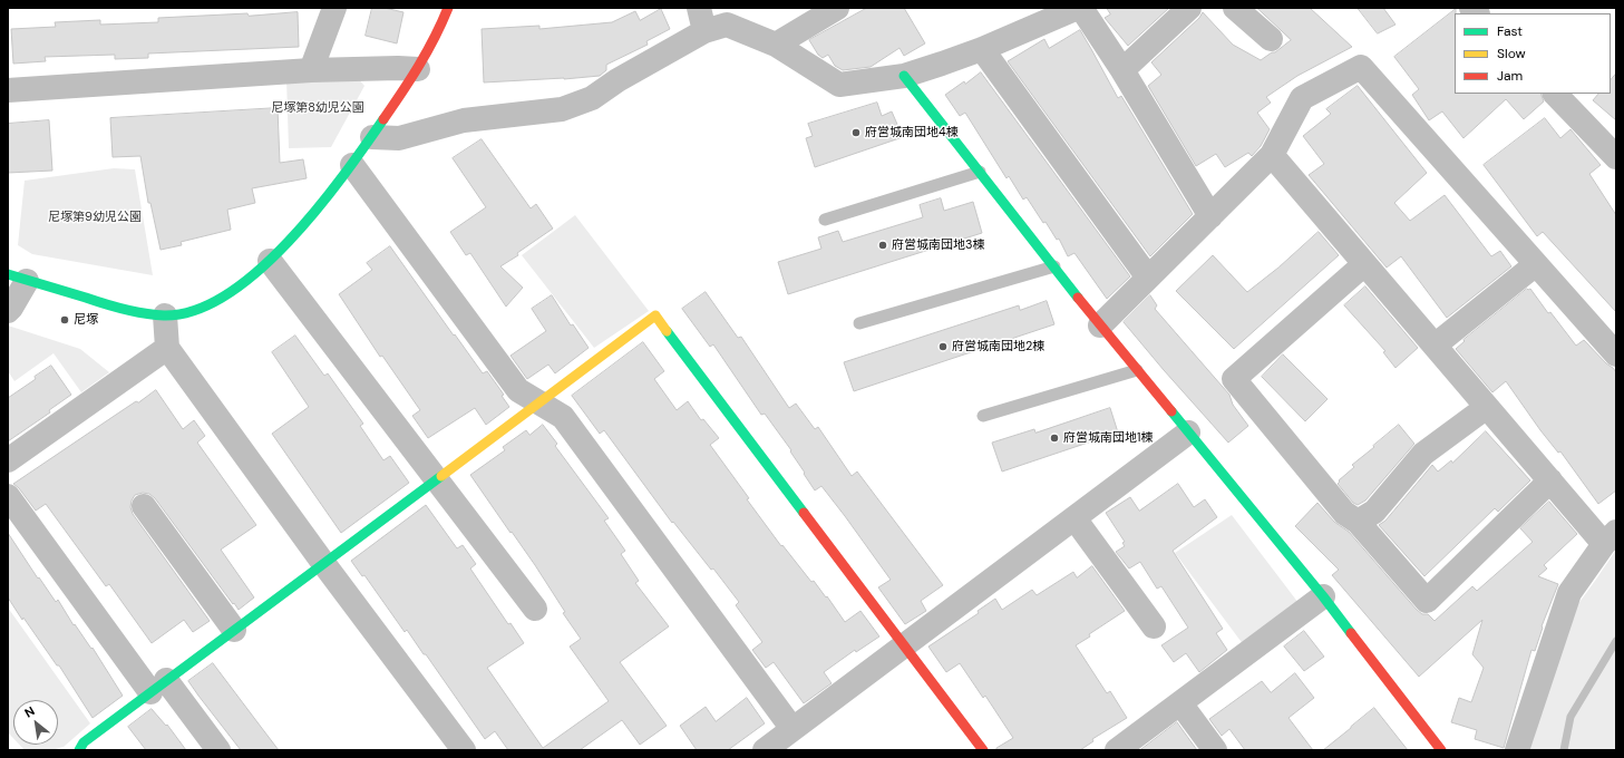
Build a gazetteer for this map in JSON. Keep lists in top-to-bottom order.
{
  "parks": ["尼塚第8幼児公園", "尼塚第9幼児公園"],
  "places": [
    "府営城南団地4棟",
    "府営城南団地3棟",
    "尼塚",
    "府営城南団地2棟",
    "府営城南団地1棟"
  ],
  "legend": ["Fast", "Slow", "Jam"],
  "north": "top left"
}
